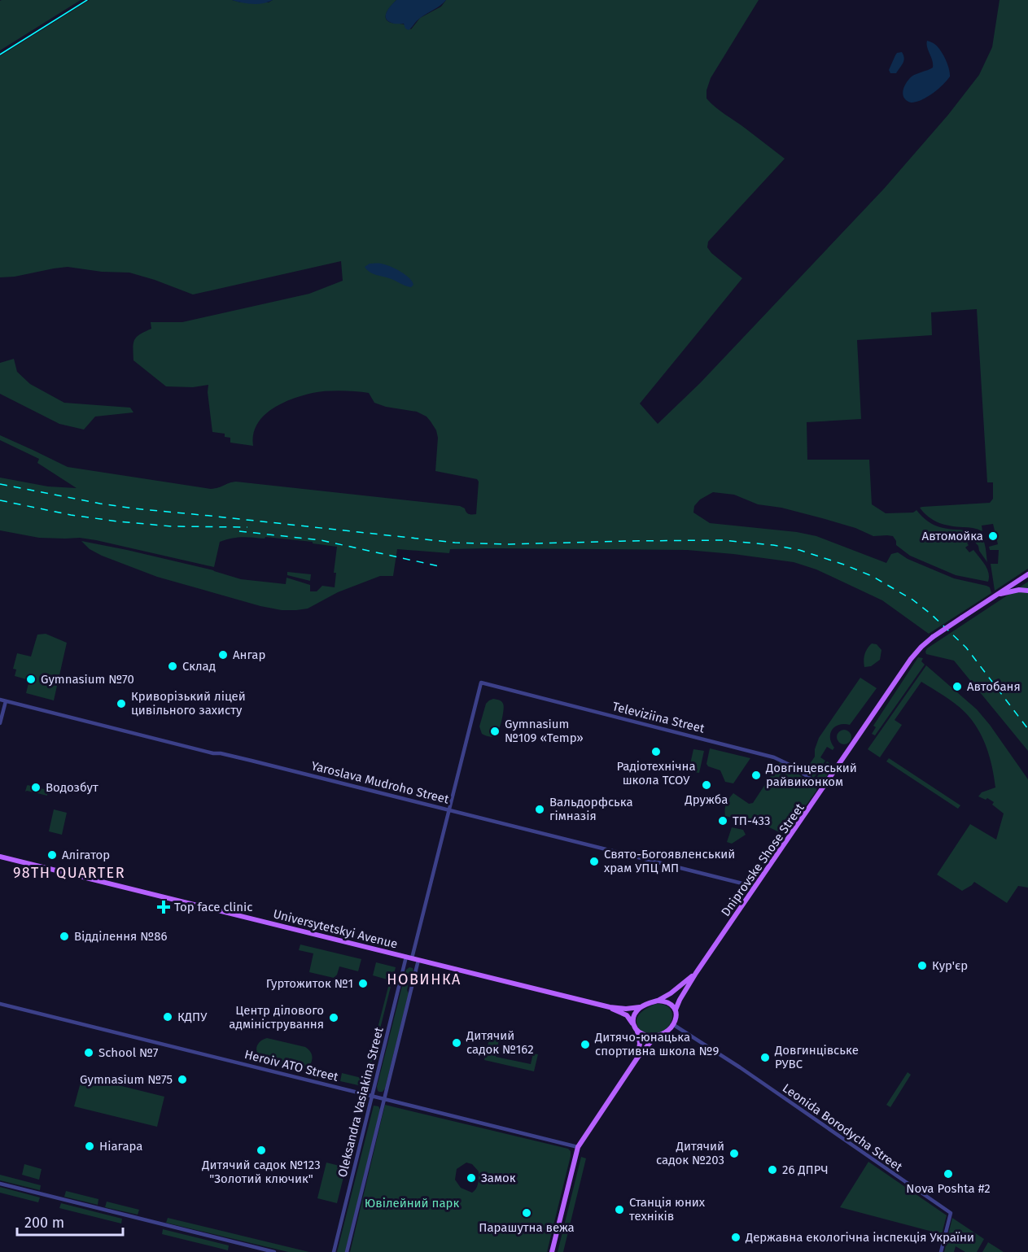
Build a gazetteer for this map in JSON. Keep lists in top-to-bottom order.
{
  "streets": {
    "main road": ["Dniprovske Shose Street", "Universytetskyi Avenue"],
    "street": [
      "Televiziina Street",
      "Yaroslava Mudroho Street",
      "Heroiv ATO Street",
      "Oleksandra Vasiakina Street",
      "Leonida Borodycha Street"
    ]
  },
  "crossings": [
    ["Televiziina Street", "Dniprovske Shose Street"],
    ["Televiziina Street", "Oleksandra Vasiakina Street"],
    ["Yaroslava Mudroho Street", "Dniprovske Shose Street"],
    ["Yaroslava Mudroho Street", "Oleksandra Vasiakina Street"],
    ["Universytetskyi Avenue", "Oleksandra Vasiakina Street"],
    ["Heroiv ATO Street", "Oleksandra Vasiakina Street"]
  ],
  "districts": ["98TH QUARTER", "НОВИНКА"],
  "parks": ["Ювілейний парк"],
  "places": {
    "other": [
      "Автомойка",
      "Ангар",
      "Склад",
      "Gymnasium №70",
      "Автобаня",
      "Криворізький ліцей цивільного захисту",
      "Gymnasium №109 «Temp»",
      "Радіотехнічна школа ТСОУ",
      "Довгінцевський райвиконком",
      "Дружба",
      "Водозбут",
      "Вальдорфська гімназія",
      "ТП-433",
      "Алігатор",
      "Свято-Богоявленський храм УПЦ МП",
      "Відділення №86",
      "Кур'єр",
      "Гуртожиток №1",
      "КДПУ",
      "Центр ділового адміністрування",
      "Дитячий садок №162",
      "Дитячо-юнацька спортивна школа №9",
      "School №7",
      "Довгинцівське РУВС",
      "Gymnasium №75",
      "Ніагара",
      "Дитячий садок №123 \"Золотий ключик\"",
      "Дитячий садок №203",
      "26 ДПРЧ",
      "Nova Poshta #2",
      "Замок",
      "Станція юних техніків",
      "Парашутна вежа",
      "Державна екологічна інспекція України"
    ],
    "health": ["Top face clinic"]
  },
  "scale_bar": "200 m"
}
